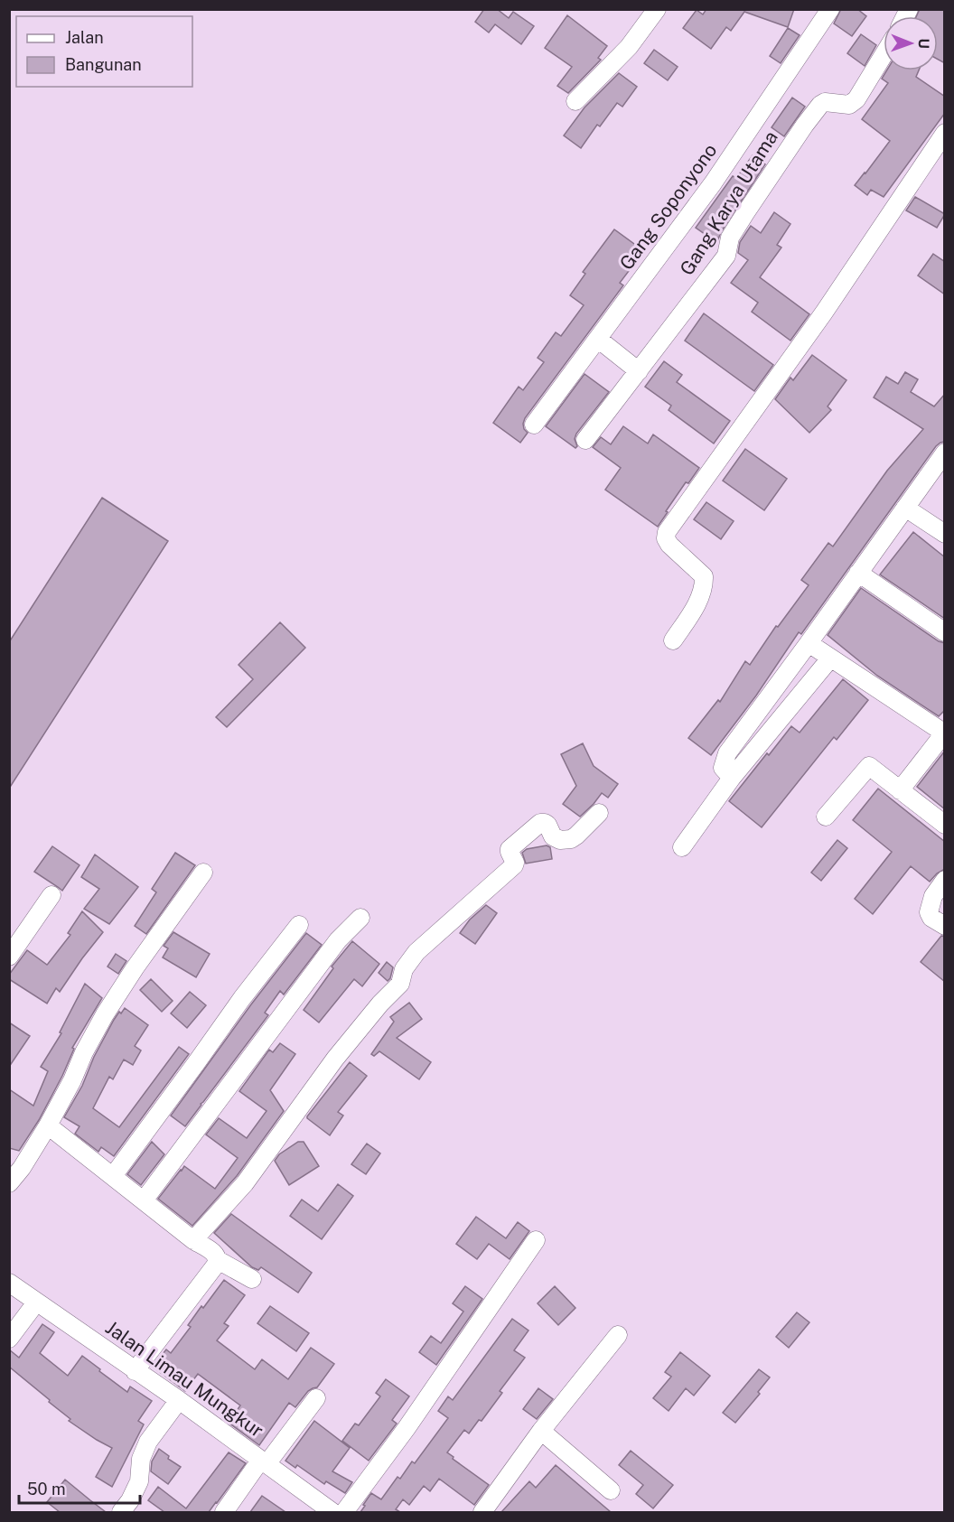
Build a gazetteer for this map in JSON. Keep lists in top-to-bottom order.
{
  "streets": {
    "street": ["Gang Karya Utama", "Gang Soponyono", "Jalan Limau Mungkur"]
  },
  "legend": ["Jalan", "Bangunan"],
  "scale_bar": "50 m",
  "north": "right"
}
